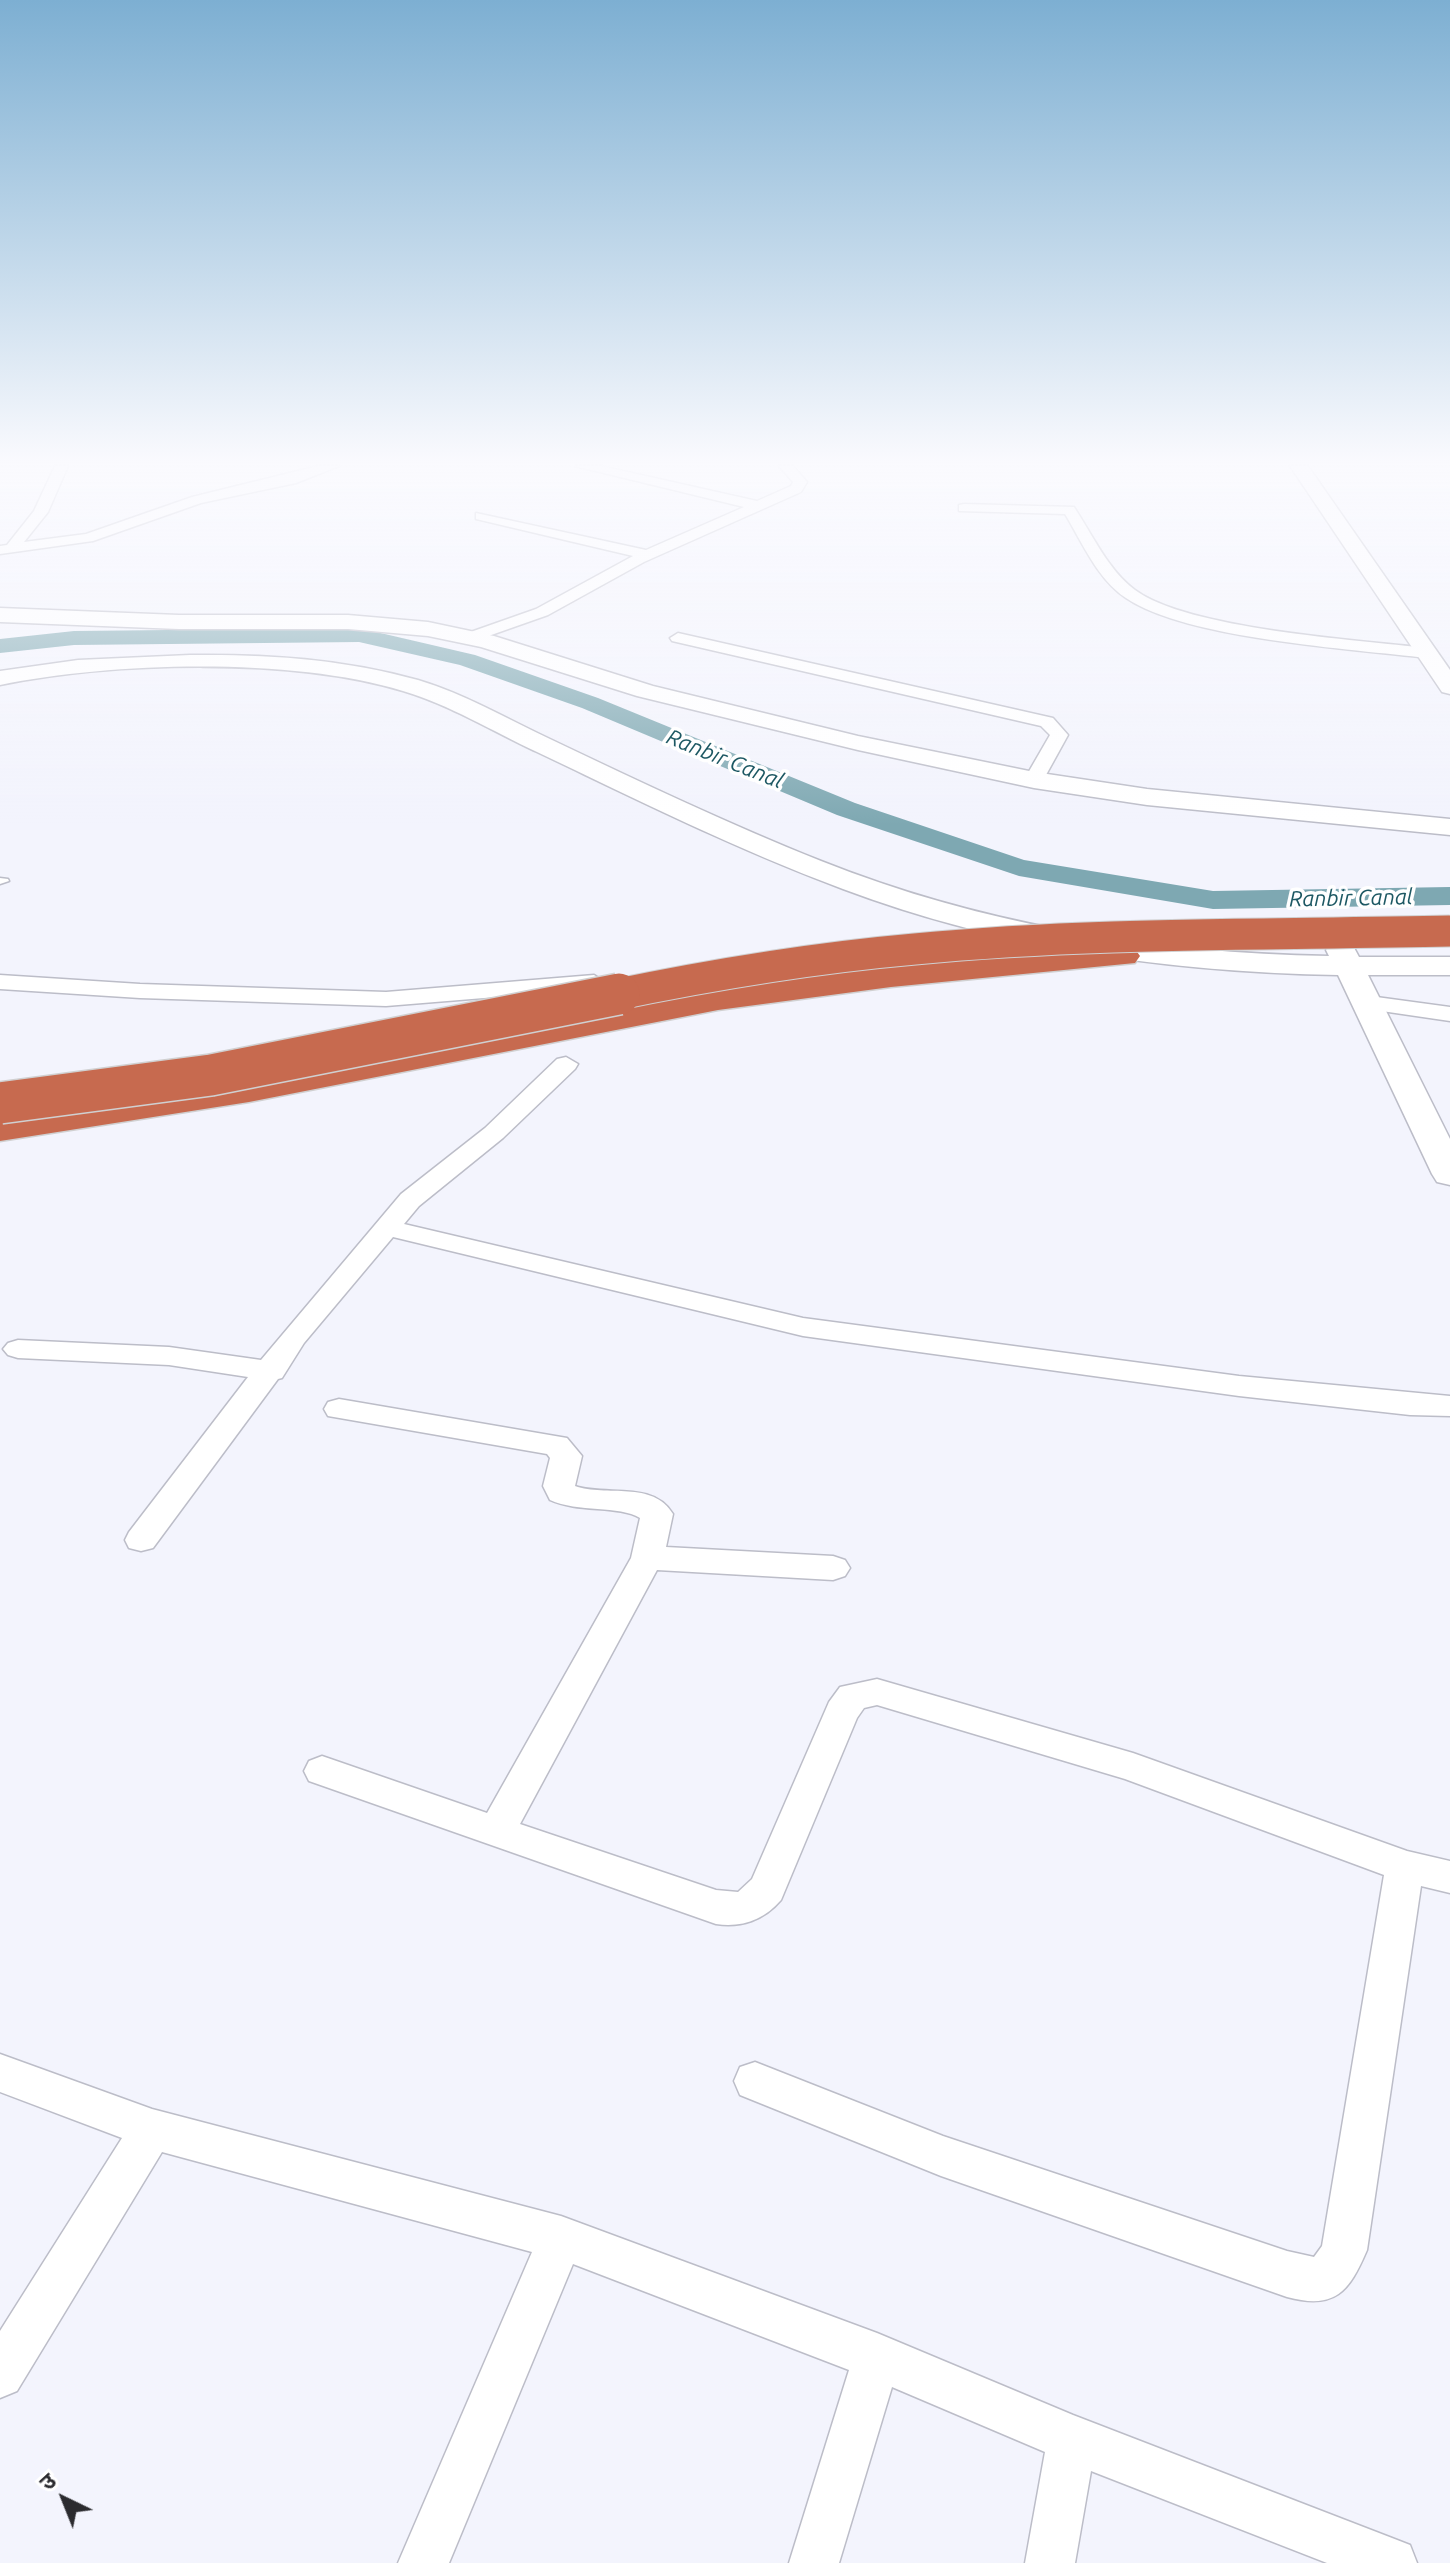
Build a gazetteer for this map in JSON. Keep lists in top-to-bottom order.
{
  "water": ["Ranbir Canal"],
  "north": "top left"
}
